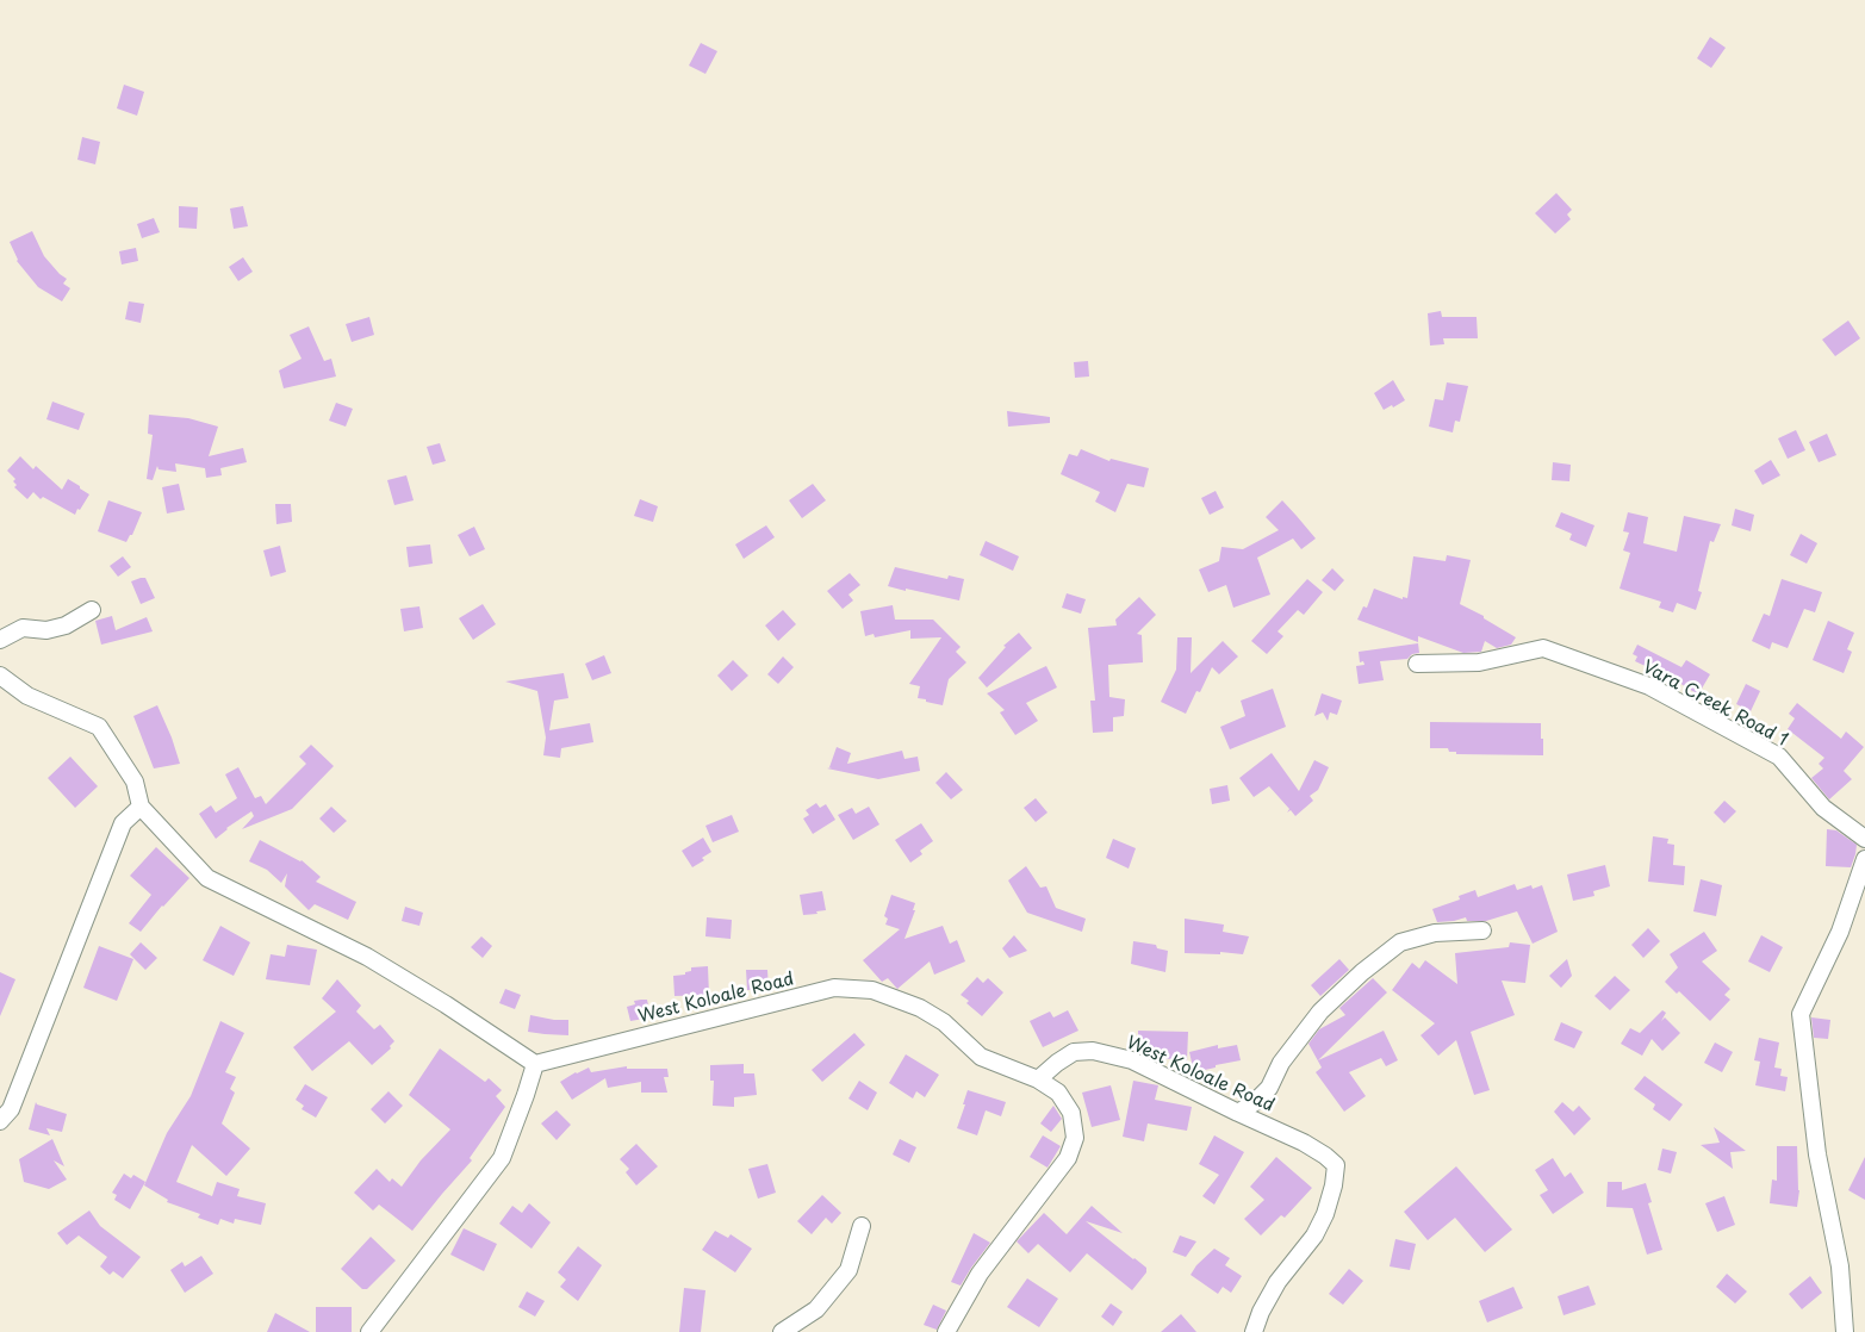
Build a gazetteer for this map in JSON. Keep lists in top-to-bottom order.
{
  "streets": {
    "street": ["Vara Creek Road 1", "West Koloale Road"]
  }
}
